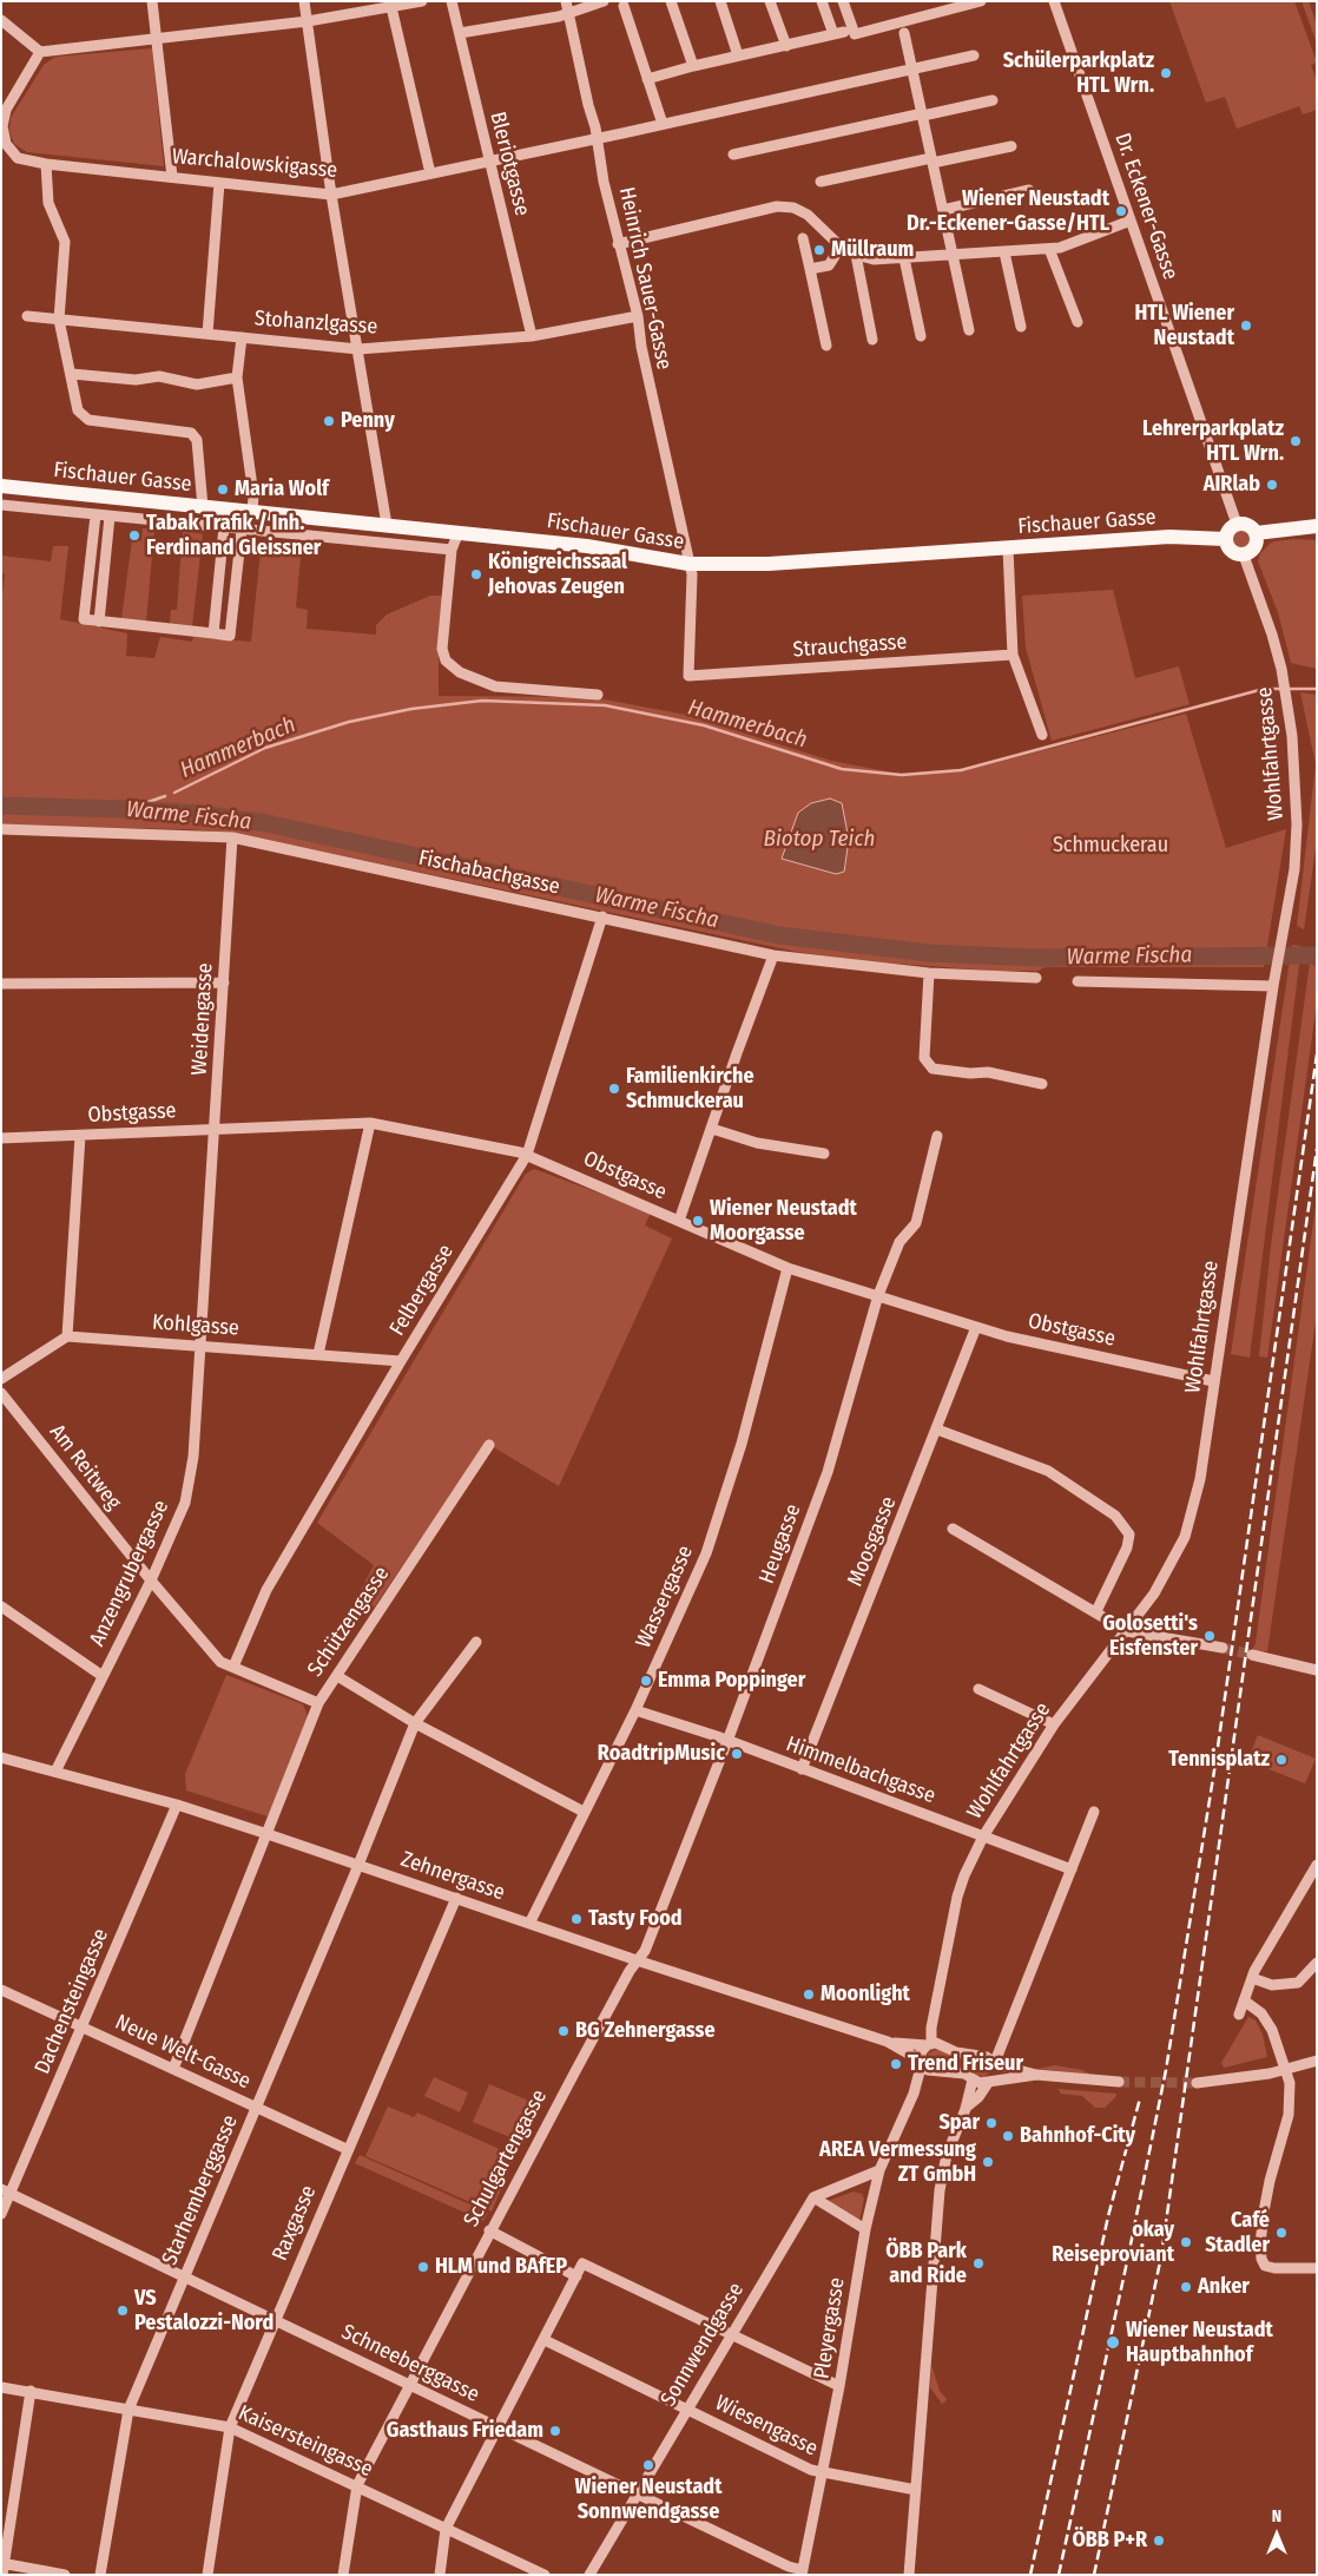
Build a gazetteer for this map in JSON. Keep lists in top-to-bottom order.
{
  "streets": {
    "main road": ["Fischauer Gasse"],
    "street": [
      "Warchalowskigasse",
      "Bleriotgasse",
      "Dr. Eckener-Gasse",
      "Heinrich Sauer-Gasse",
      "Stohanzlgasse",
      "Strauchgasse",
      "Wohlfahrtgasse",
      "Fischabachgasse",
      "Weidengasse",
      "Obstgasse",
      "Felbergasse",
      "Kohlgasse",
      "Am Reitweg",
      "Moosgasse",
      "Heugasse",
      "Anzengrubergasse",
      "Wassergasse",
      "Schützengasse",
      "Himmelbachgasse",
      "Zehnergasse",
      "Dachensteingasse",
      "Neue Welt-Gasse",
      "Schulgartengasse",
      "Starhemberggasse",
      "Raxgasse",
      "Pleyergasse",
      "Sonnwendgasse",
      "Schneeberggasse",
      "Wiesengasse",
      "Kaisersteingasse"
    ]
  },
  "crossings": [
    ["Warchalowskigasse", "Bleriotgasse"],
    ["Warchalowskigasse", "Heinrich Sauer-Gasse"],
    ["Bleriotgasse", "Stohanzlgasse"],
    ["Dr. Eckener-Gasse", "Fischauer Gasse"],
    ["Dr. Eckener-Gasse", "Wohlfahrtgasse"],
    ["Heinrich Sauer-Gasse", "Stohanzlgasse"],
    ["Heinrich Sauer-Gasse", "Fischauer Gasse"],
    ["Heinrich Sauer-Gasse", "Strauchgasse"],
    ["Fischauer Gasse", "Wohlfahrtgasse"],
    ["Wohlfahrtgasse", "Obstgasse"],
    ["Wohlfahrtgasse", "Himmelbachgasse"],
    ["Wohlfahrtgasse", "Zehnergasse"],
    ["Wohlfahrtgasse", "Pleyergasse"],
    ["Fischabachgasse", "Weidengasse"],
    ["Fischabachgasse", "Felbergasse"],
    ["Weidengasse", "Obstgasse"],
    ["Weidengasse", "Kohlgasse"],
    ["Weidengasse", "Anzengrubergasse"],
    ["Obstgasse", "Felbergasse"],
    ["Obstgasse", "Moosgasse"],
    ["Obstgasse", "Heugasse"],
    ["Obstgasse", "Wassergasse"],
    ["Felbergasse", "Kohlgasse"],
    ["Felbergasse", "Am Reitweg"],
    ["Kohlgasse", "Anzengrubergasse"],
    ["Am Reitweg", "Anzengrubergasse"],
    ["Am Reitweg", "Schützengasse"],
    ["Moosgasse", "Himmelbachgasse"],
    ["Heugasse", "Himmelbachgasse"],
    ["Heugasse", "Zehnergasse"],
    ["Heugasse", "Schulgartengasse"],
    ["Anzengrubergasse", "Zehnergasse"],
    ["Wassergasse", "Himmelbachgasse"],
    ["Wassergasse", "Zehnergasse"],
    ["Schützengasse", "Zehnergasse"],
    ["Schützengasse", "Neue Welt-Gasse"],
    ["Zehnergasse", "Dachensteingasse"],
    ["Zehnergasse", "Schulgartengasse"],
    ["Zehnergasse", "Starhemberggasse"],
    ["Zehnergasse", "Raxgasse"],
    ["Zehnergasse", "Pleyergasse"],
    ["Dachensteingasse", "Neue Welt-Gasse"],
    ["Dachensteingasse", "Schneeberggasse"],
    ["Neue Welt-Gasse", "Starhemberggasse"],
    ["Neue Welt-Gasse", "Raxgasse"],
    ["Schulgartengasse", "Schneeberggasse"],
    ["Schulgartengasse", "Kaisersteingasse"],
    ["Starhemberggasse", "Schneeberggasse"],
    ["Starhemberggasse", "Kaisersteingasse"],
    ["Raxgasse", "Schneeberggasse"],
    ["Raxgasse", "Kaisersteingasse"],
    ["Pleyergasse", "Schneeberggasse"],
    ["Pleyergasse", "Wiesengasse"],
    ["Sonnwendgasse", "Schneeberggasse"],
    ["Sonnwendgasse", "Wiesengasse"]
  ],
  "water": ["Hammerbach", "Warme Fischa", "Biotop Teich"],
  "parks": ["Schmuckerau"],
  "places": [
    "Schülerparkplatz HTL Wrn.",
    "Wiener Neustadt Dr.-Eckener-Gasse/HTL",
    "Müllraum",
    "HTL Wiener Neustadt",
    "Penny",
    "Lehrerparkplatz HTL Wrn.",
    "AIRlab",
    "Maria Wolf",
    "Tabak Trafik / Inh. Ferdinand Gleissner",
    "Königreichssaal Jehovas Zeugen",
    "Familienkirche Schmuckerau",
    "Wiener Neustadt Moorgasse",
    "Golosetti's Eisfenster",
    "Emma Poppinger",
    "RoadtripMusic",
    "Tennisplatz",
    "Tasty Food",
    "Moonlight",
    "BG Zehnergasse",
    "Trend Friseur",
    "Spar",
    "Bahnhof-City",
    "AREA Vermessung ZT GmbH",
    "Café Stadler",
    "okay Reiseproviant",
    "ÖBB Park and Ride",
    "HLM und BAfEP",
    "Anker",
    "VS Pestalozzi-Nord",
    "Wiener Neustadt Hauptbahnhof",
    "Gasthaus Friedam",
    "Wiener Neustadt Sonnwendgasse",
    "ÖBB P+R"
  ],
  "north": "top"
}
